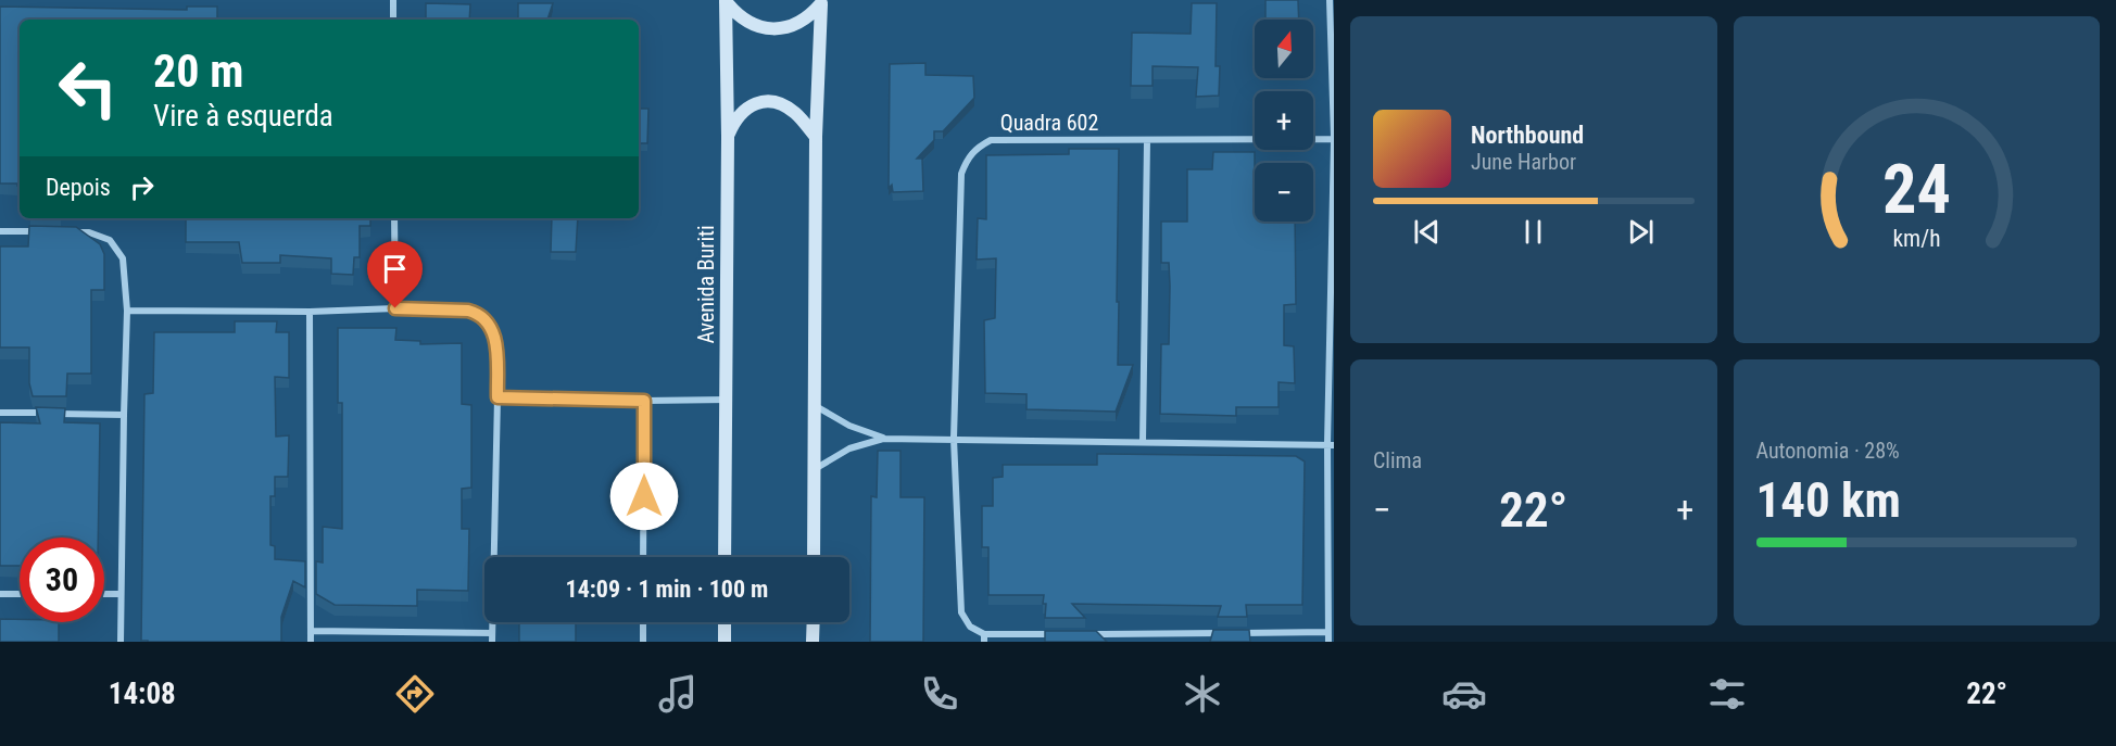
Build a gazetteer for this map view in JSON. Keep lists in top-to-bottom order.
{
  "streets": {
    "street": ["Quadra 602", "Avenida Buriti"]
  },
  "north": "top",
  "page": {
    "map_buttons": ["+", "−"],
    "turn": ["20 m", "Vire à esquerda"],
    "song": ["Northbound", "June Harbor"],
    "then": "Depois",
    "tile": [
      "Clima",
      ["Autonomia · 28%", "140 km"]
    ],
    "heat": ["−", "22°", "+"],
    "limit": "30",
    "trip": "14:09 · 1 min · 100 m",
    "tabs": ["14:08", "22°"],
    "gauge": ["24", "km/h"]
  }
}
